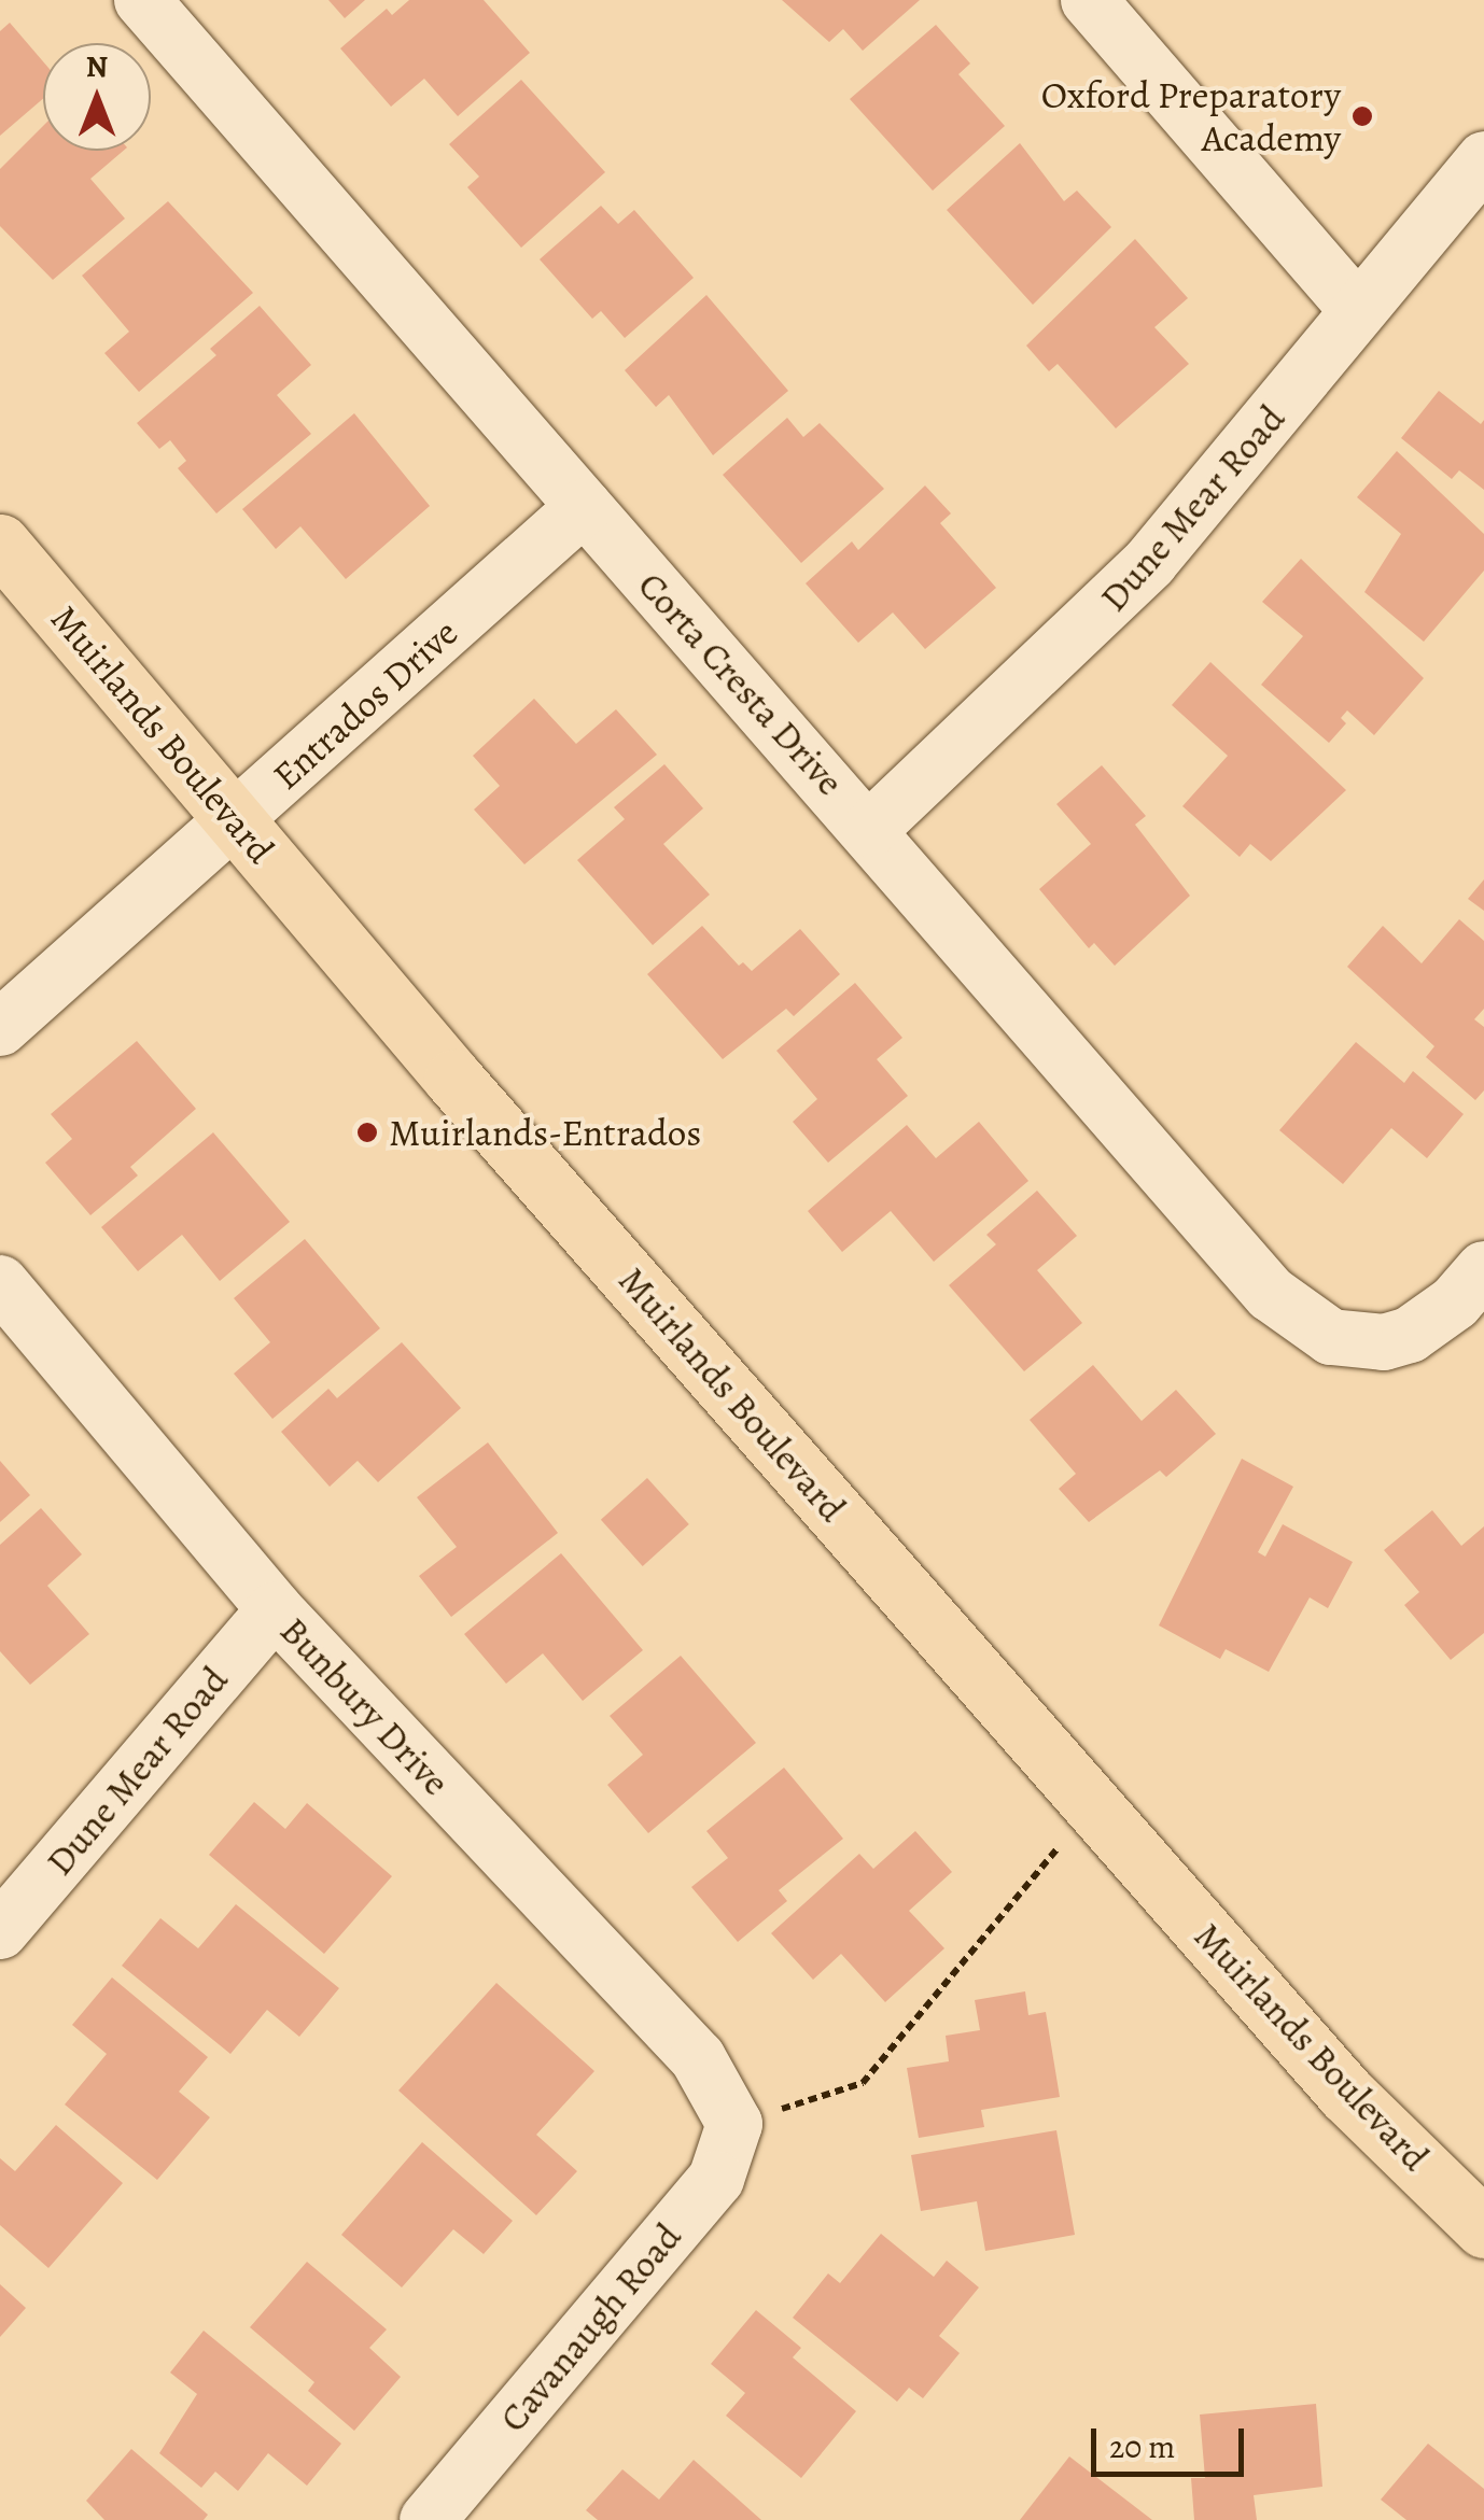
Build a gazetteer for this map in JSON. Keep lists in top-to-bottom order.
{
  "streets": {
    "main road": ["Muirlands Boulevard"],
    "street": [
      "Dune Mear Road",
      "Corta Cresta Drive",
      "Entrados Drive",
      "Bunbury Drive",
      "Cavanaugh Road"
    ]
  },
  "crossings": [
    ["Dune Mear Road", "Corta Cresta Drive"],
    ["Dune Mear Road", "Bunbury Drive"],
    ["Corta Cresta Drive", "Entrados Drive"],
    ["Entrados Drive", "Muirlands Boulevard"],
    ["Bunbury Drive", "Cavanaugh Road"]
  ],
  "places": ["Oxford Preparatory Academy", "Muirlands-Entrados"],
  "scale_bar": "20 m",
  "north": "top"
}
